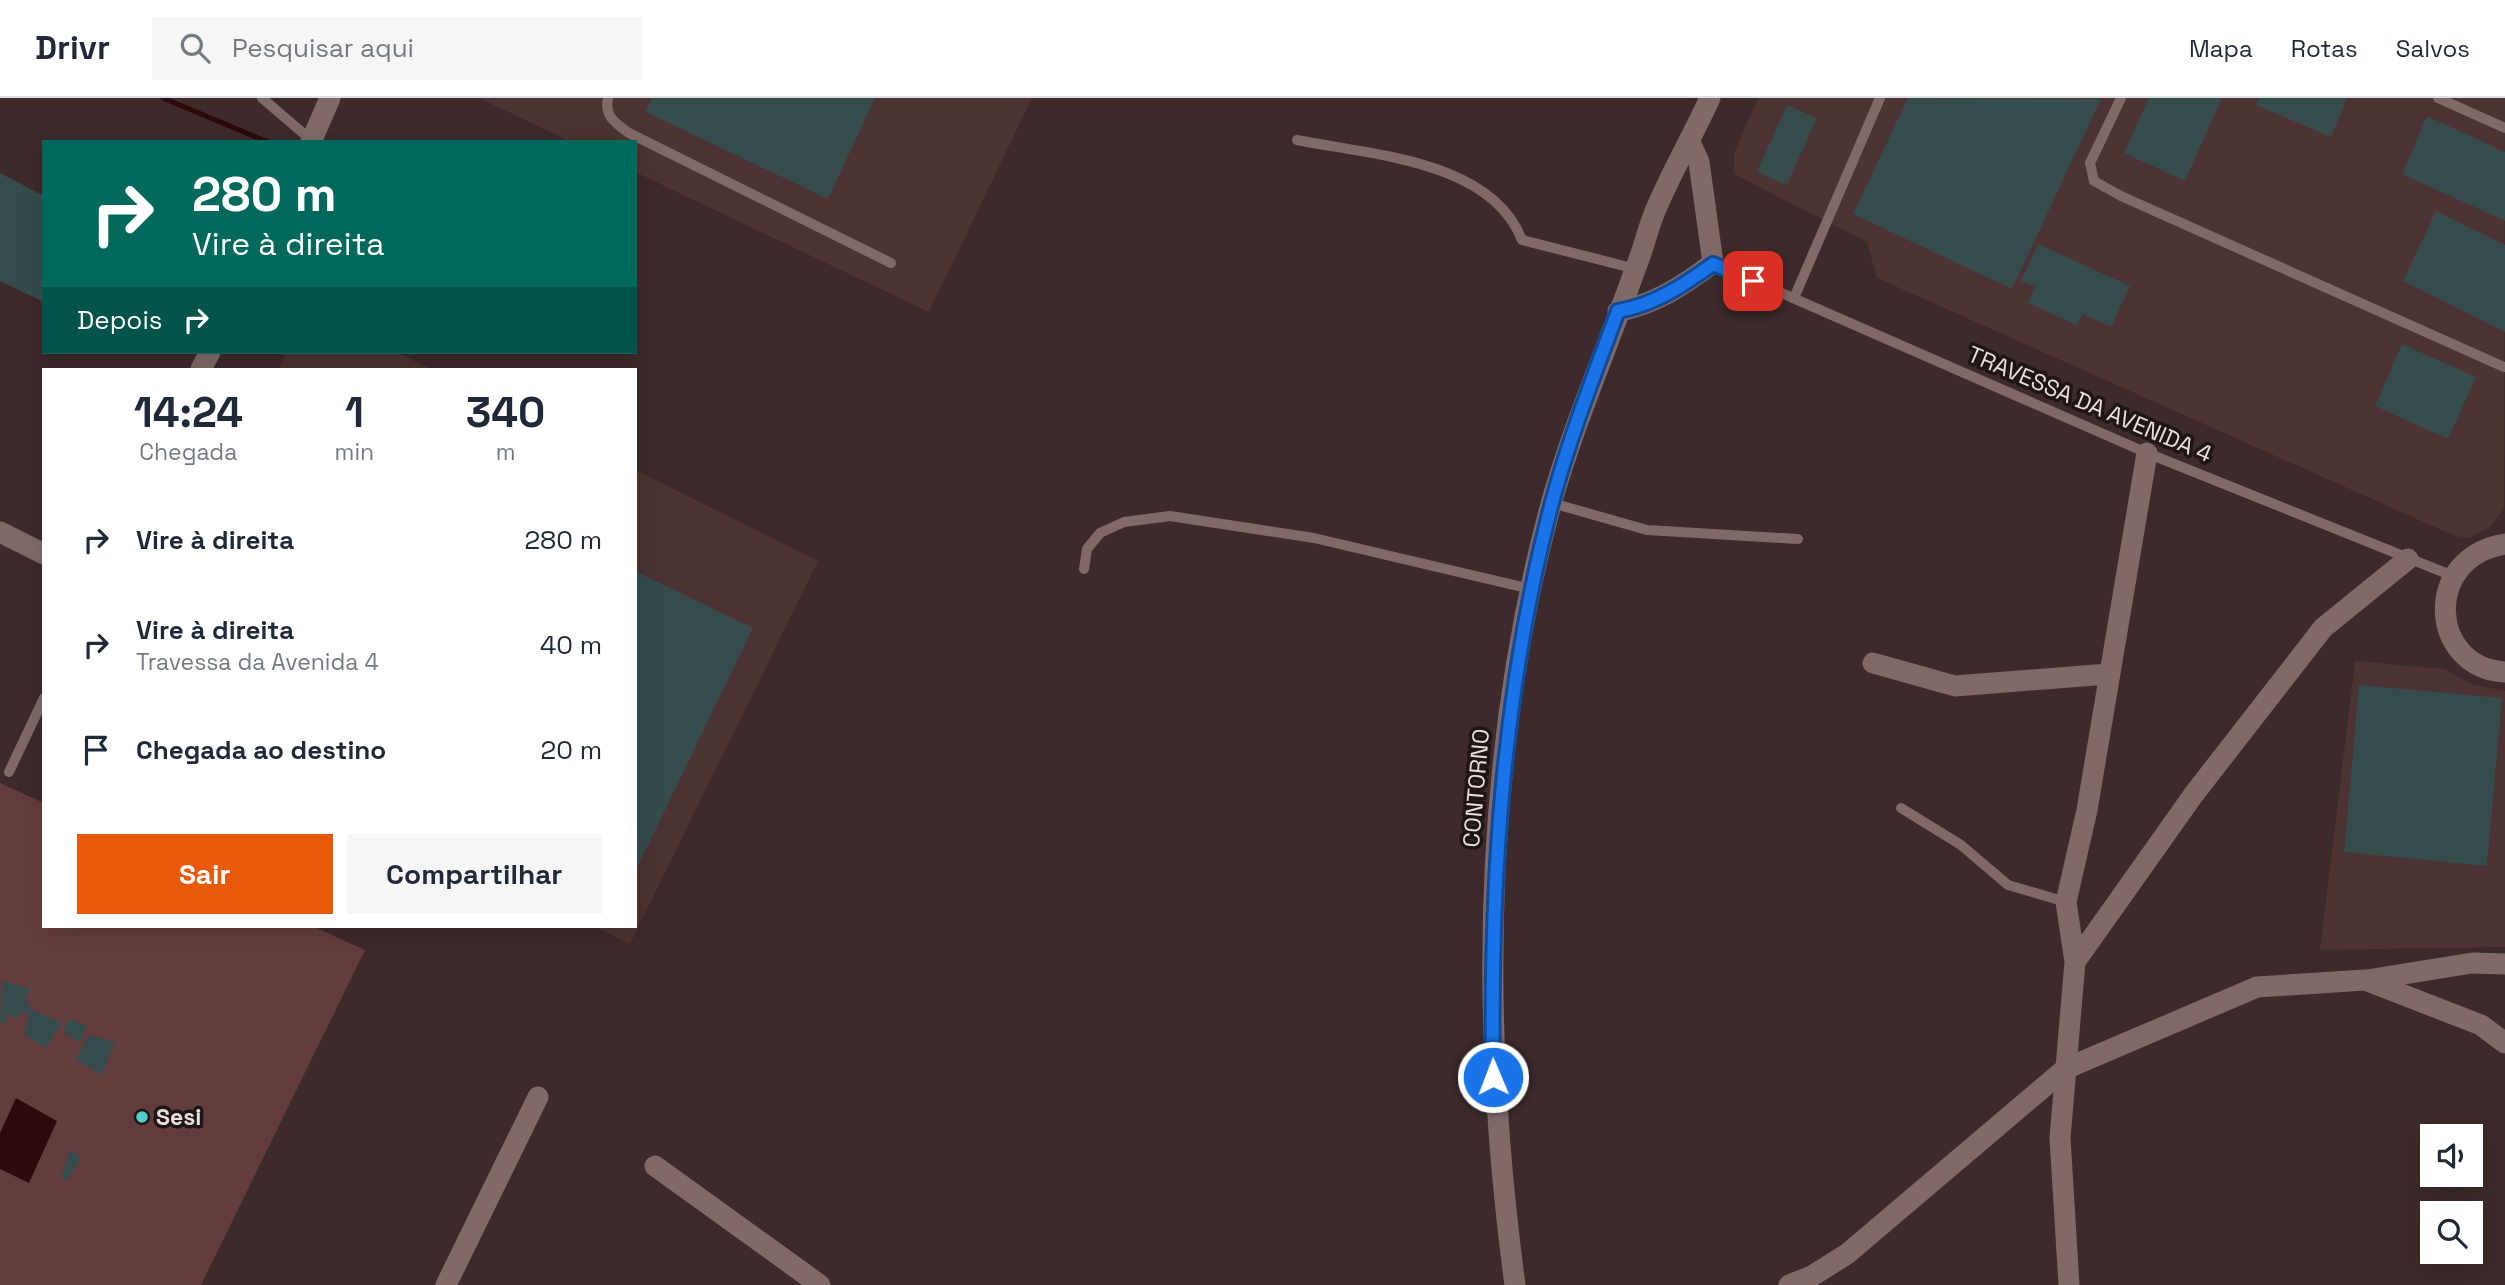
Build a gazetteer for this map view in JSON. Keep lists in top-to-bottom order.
{
  "streets": {
    "street": ["CONTORNO"],
    "lane": ["TRAVESSA DA AVENIDA 4"]
  },
  "places": ["Sesi"],
  "page": {
    "header": "Drivr",
    "search": "Pesquisar aqui",
    "nav": ["Mapa", "Rotas", "Salvos"],
    "turn": ["280 m", "Vire à direita"],
    "then": "Depois",
    "eta": [
      "14:24",
      "Chegada",
      "1",
      "min",
      "340",
      "m"
    ],
    "list": [
      {
        "name": "Vire à direita",
        "value": "280 m"
      },
      {
        "name": "Vire à direita",
        "note": "Travessa da Avenida 4",
        "value": "40 m"
      },
      {
        "name": "Chegada ao destino",
        "value": "20 m"
      }
    ],
    "buttons": ["Sair", "Compartilhar"]
  }
}
